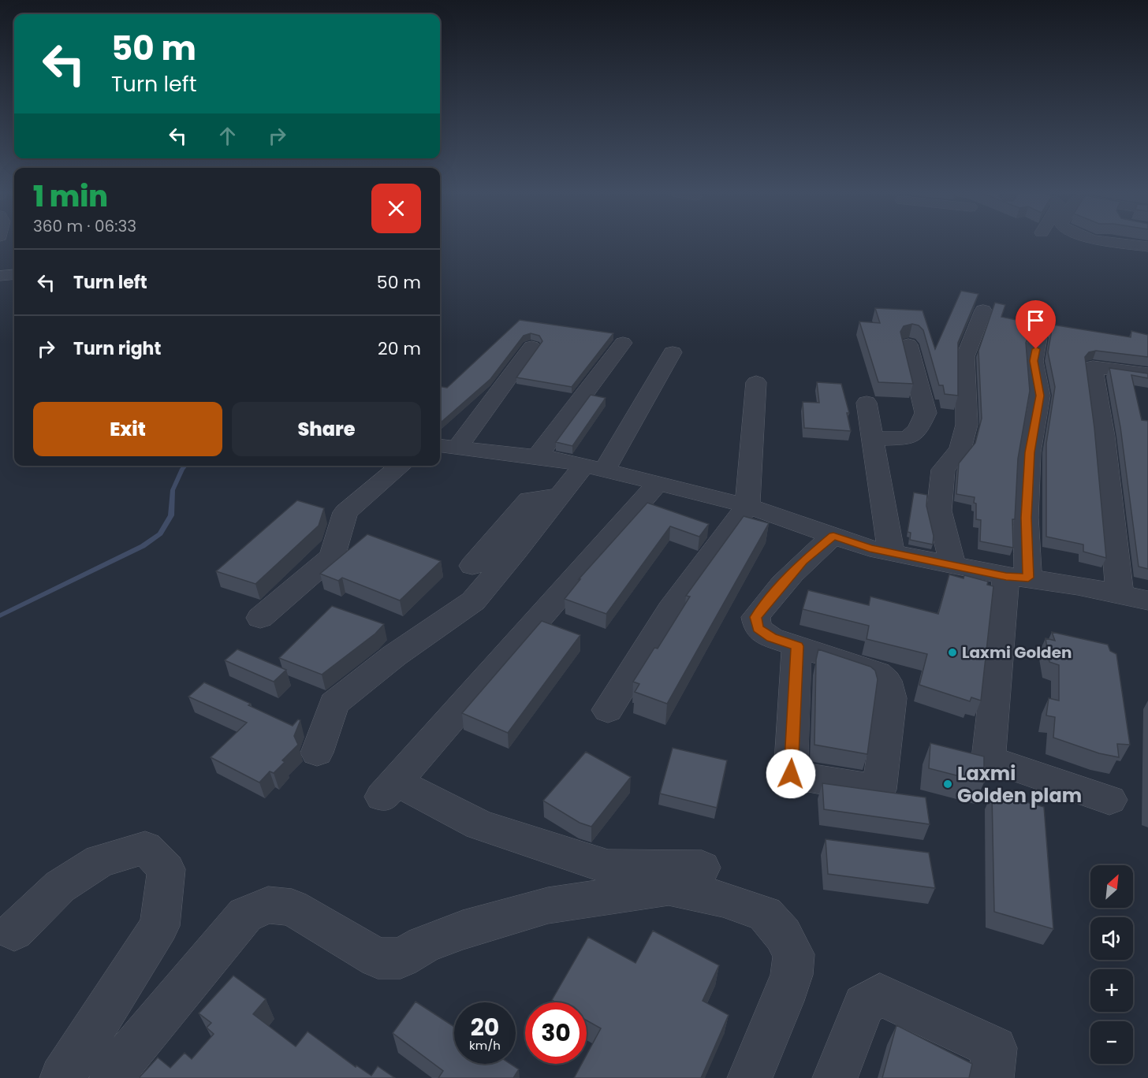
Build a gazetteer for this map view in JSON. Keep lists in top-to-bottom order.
{
  "places": ["Laxmi Golden", "Laxmi Golden plam"],
  "north": "top right",
  "page": {
    "turn": ["50 m", "Turn left"],
    "heading": ["1 min", "360 m · 06:33"],
    "list": [
      {
        "name": "Turn left",
        "value": "50 m"
      },
      {
        "name": "Turn right",
        "value": "20 m"
      }
    ],
    "buttons": ["Exit", "Share"],
    "map_buttons": ["+", "−"],
    "speed": "20 km/h",
    "limit": "30"
  }
}
